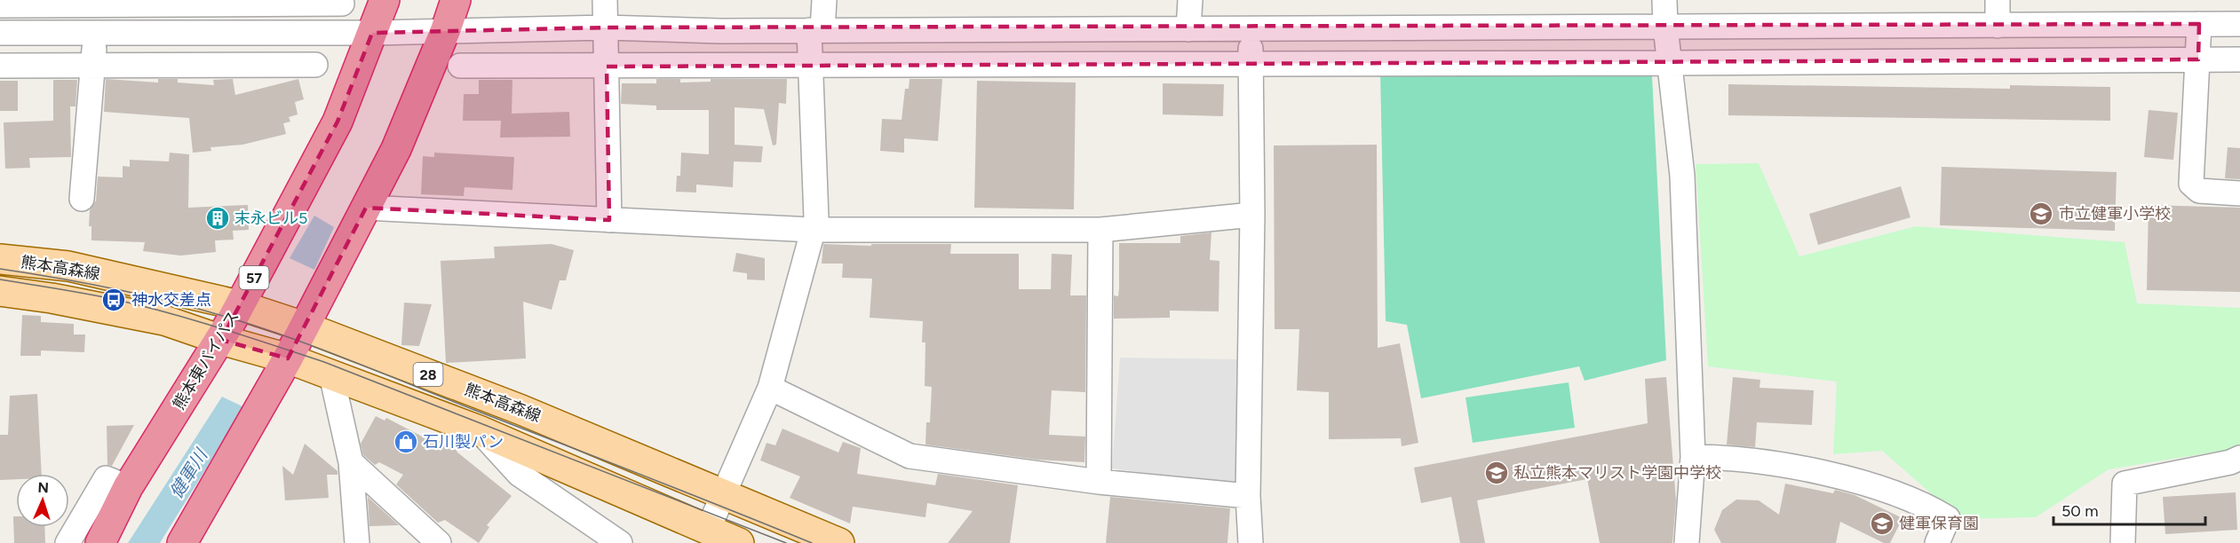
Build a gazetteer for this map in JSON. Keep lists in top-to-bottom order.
{
  "streets": {
    "highway": ["57", "熊本東バイパス"],
    "main road": ["熊本高森線", "28"]
  },
  "crossings": [
    ["熊本高森線", "熊本東バイパス"]
  ],
  "water": ["健軍川"],
  "places": {
    "school or university": ["市立健軍小学校", "私立熊本マリスト学園中学校", "健軍保育園"],
    "building": ["末永ビル5"],
    "bus stop": ["神水交差点"],
    "shop": ["石川製パン"]
  },
  "scale_bar": "50 m",
  "north": "top"
}
